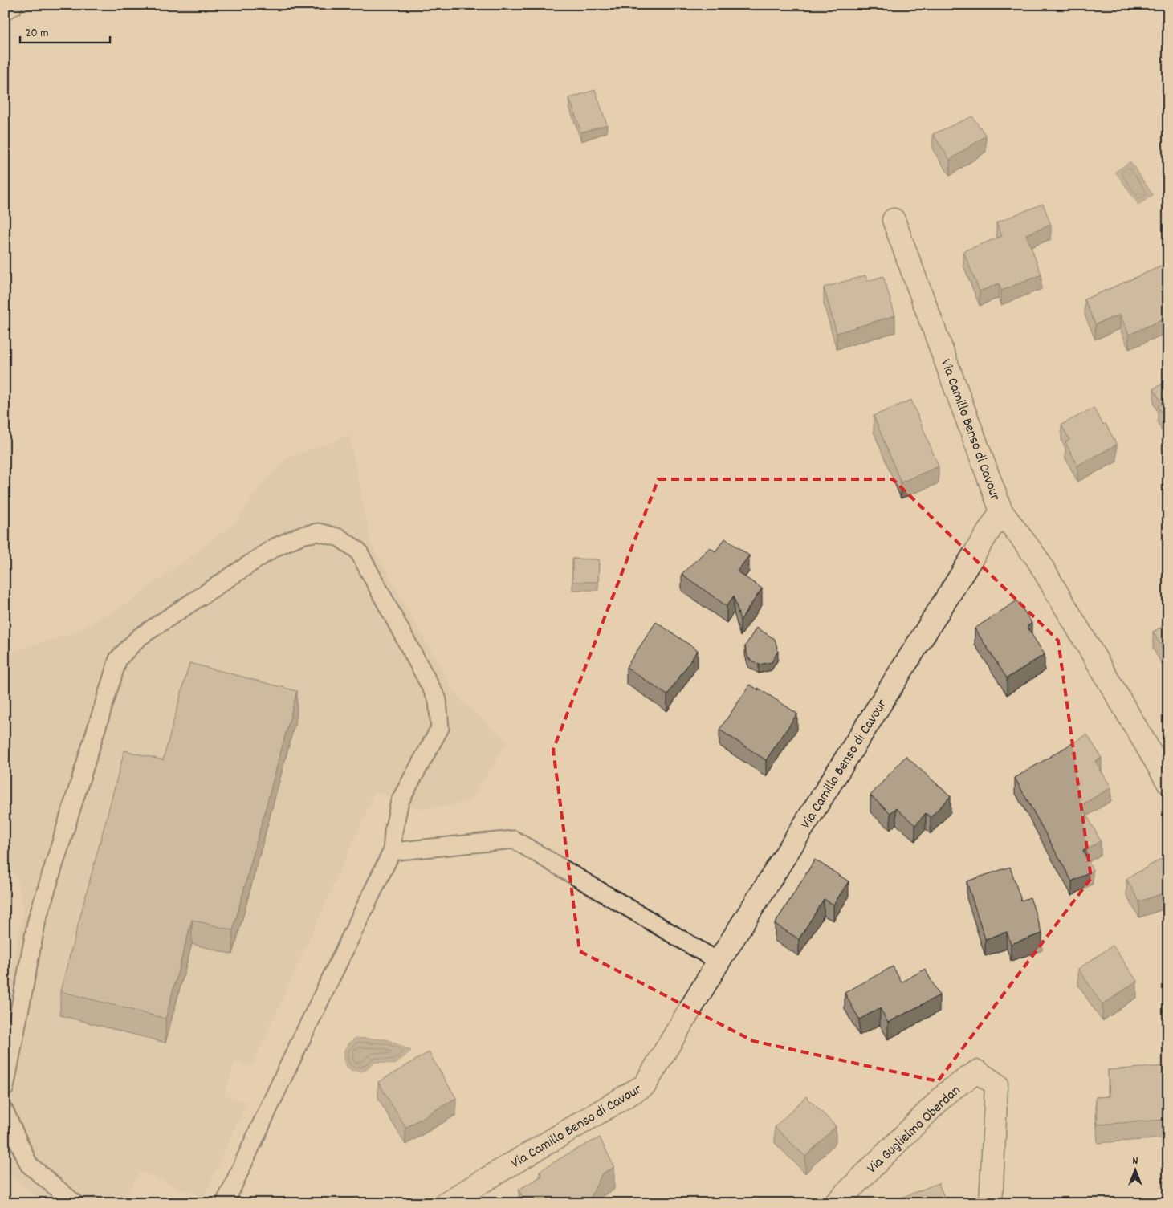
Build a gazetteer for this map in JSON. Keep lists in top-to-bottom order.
{
  "streets": {
    "street": ["Via Camillo Benso di Cavour", "Via Guglielmo Oberdan"]
  },
  "scale_bar": "20 m",
  "north": "top"
}
